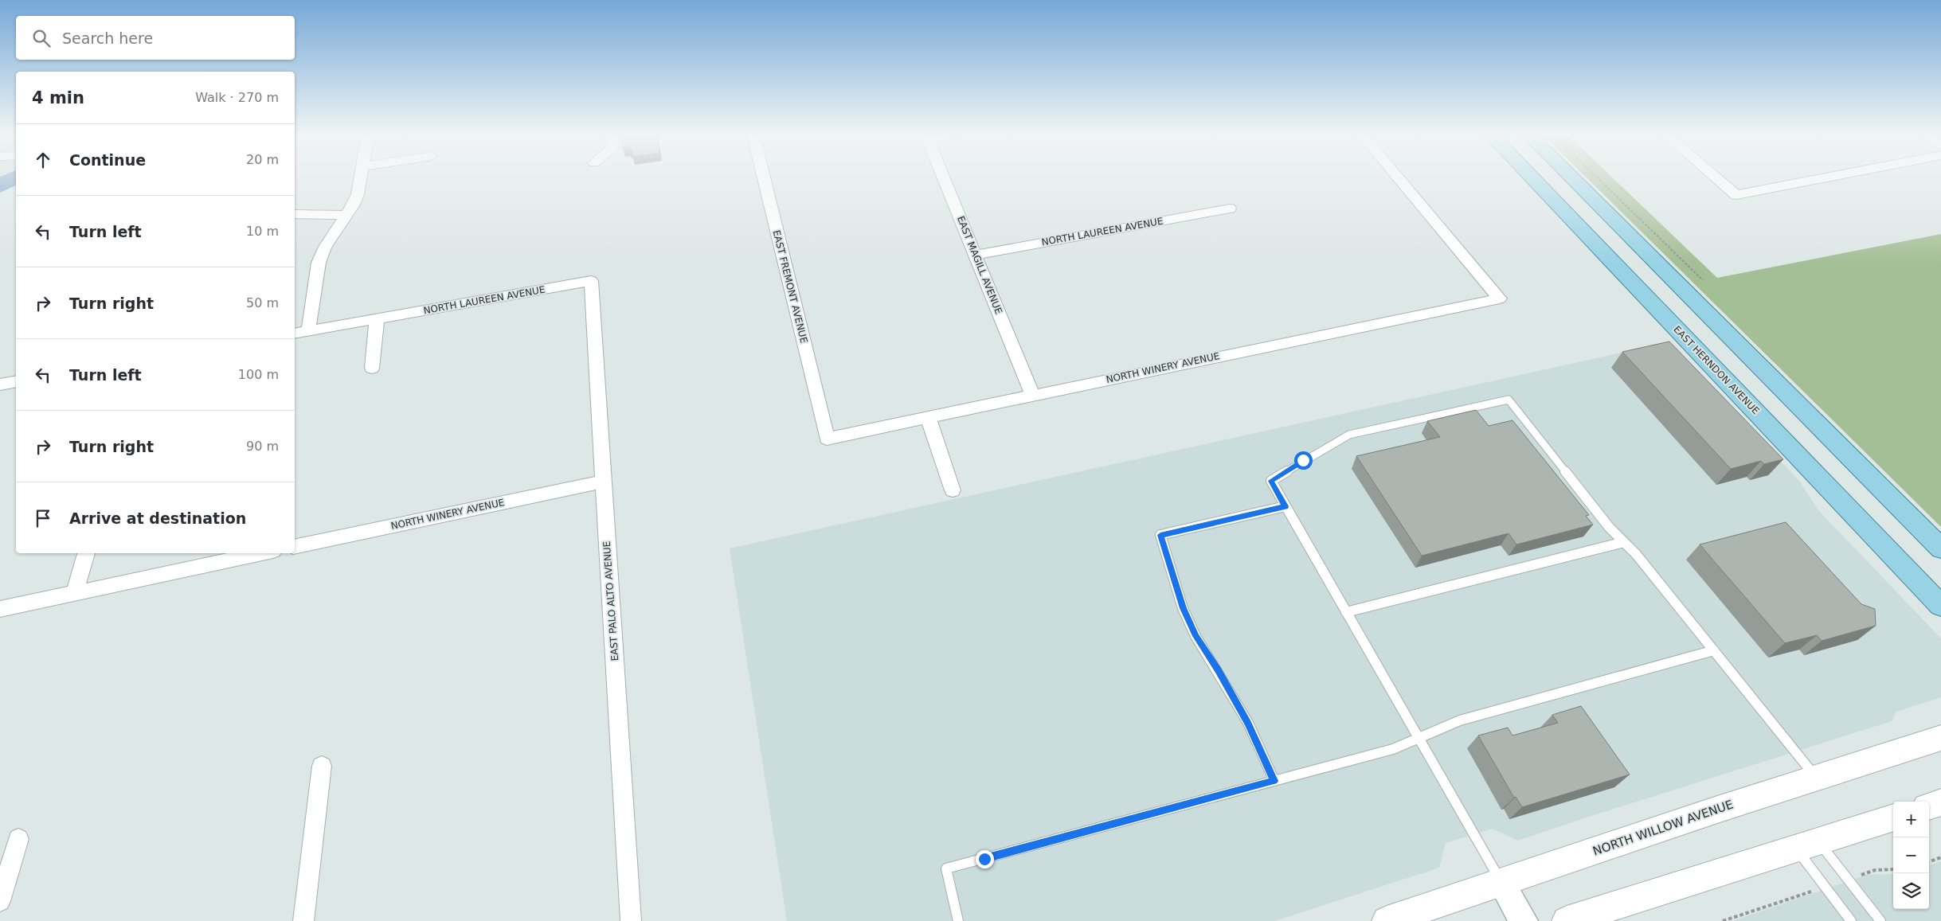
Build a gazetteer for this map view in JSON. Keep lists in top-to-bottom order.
{
  "streets": {
    "main road": ["EAST HERNDON AVENUE", "NORTH WILLOW AVENUE"],
    "street": [
      "NORTH LAUREEN AVENUE",
      "EAST MAGILL AVENUE",
      "EAST FREMONT AVENUE",
      "NORTH WINERY AVENUE",
      "EAST PALO ALTO AVENUE"
    ]
  },
  "crossings": [
    ["NORTH LAUREEN AVENUE", "EAST MAGILL AVENUE"],
    ["NORTH LAUREEN AVENUE", "EAST PALO ALTO AVENUE"],
    ["EAST MAGILL AVENUE", "NORTH WINERY AVENUE"],
    ["EAST FREMONT AVENUE", "NORTH WINERY AVENUE"],
    ["NORTH WINERY AVENUE", "EAST PALO ALTO AVENUE"]
  ],
  "page": {
    "search": "Search here",
    "heading": ["4 min", "Walk · 270 m"],
    "list": [
      ["Continue", "20 m"],
      ["Turn left", "10 m"],
      ["Turn right", "50 m"],
      ["Turn left", "100 m"],
      ["Turn right", "90 m"],
      "Arrive at destination"
    ],
    "map_buttons": ["+", "−"]
  }
}
